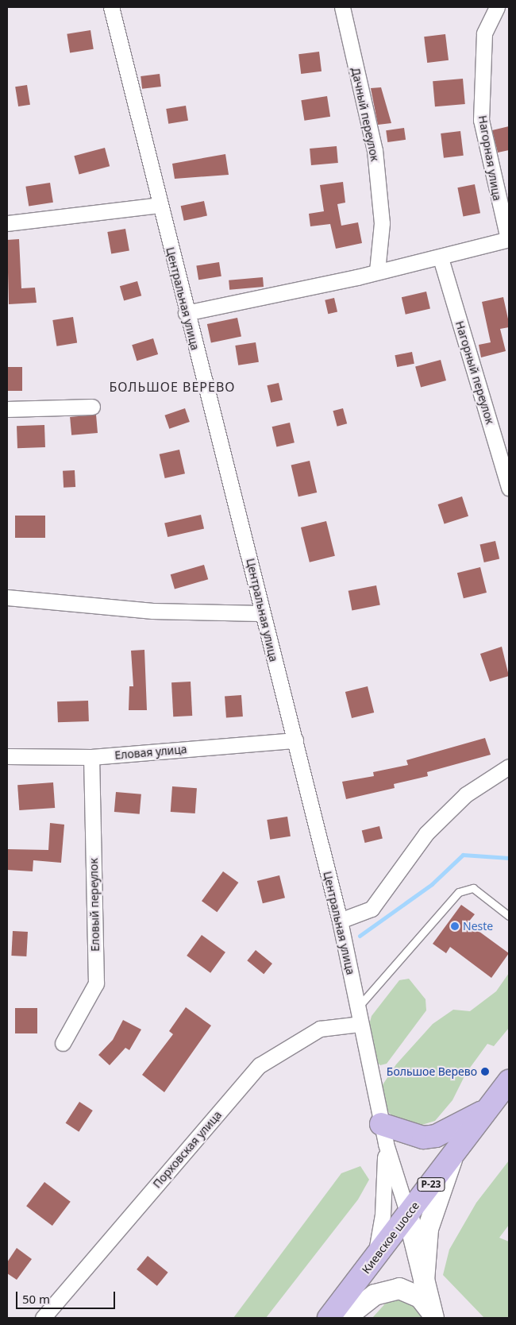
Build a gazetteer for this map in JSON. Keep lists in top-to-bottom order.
{
  "streets": {
    "main road": ["Р-23", "Киевское шоссе"],
    "street": [
      "Дачный переулок",
      "Нагорная улица",
      "Центральная улица",
      "Нагорный переулок",
      "Еловая улица",
      "Еловый переулок",
      "Порховская улица"
    ]
  },
  "crossings": [
    ["Центральная улица", "Еловая улица"],
    ["Центральная улица", "Порховская улица"],
    ["Центральная улица", "Киевское шоссе"],
    ["Еловая улица", "Еловый переулок"]
  ],
  "districts": ["БОЛЬШОЕ ВЕРЕВО"],
  "places": ["Neste", "Большое Верево"],
  "scale_bar": "50 m"
}
